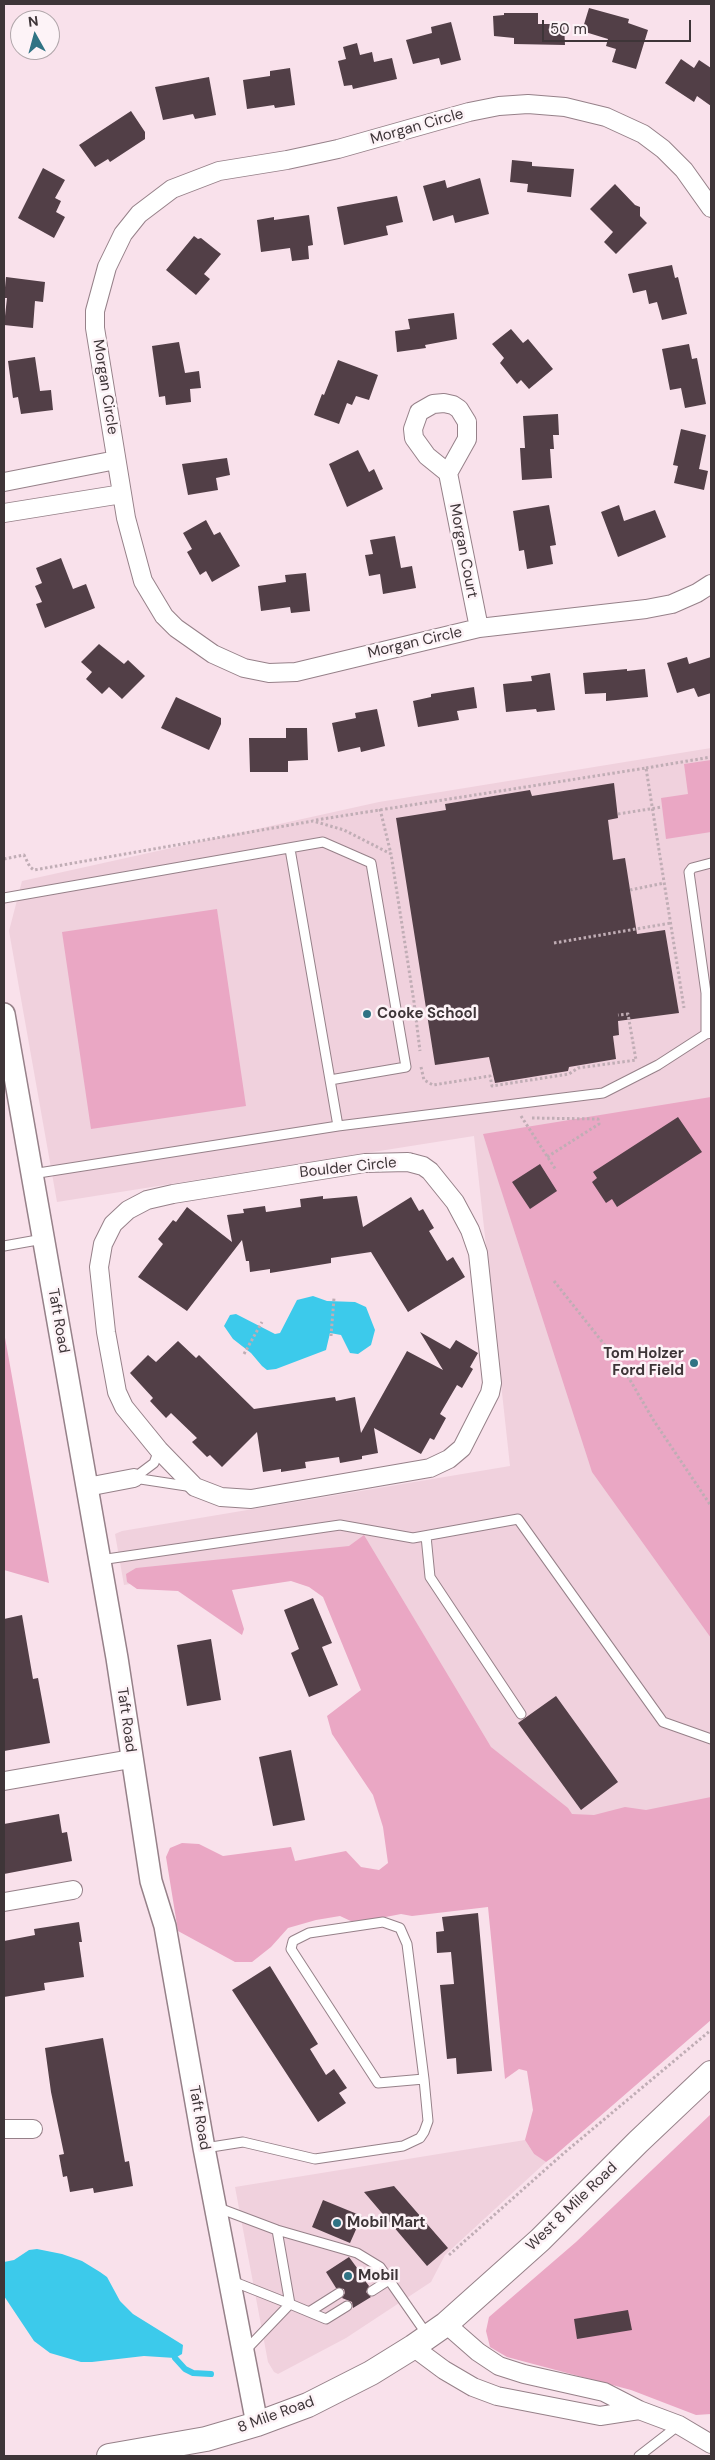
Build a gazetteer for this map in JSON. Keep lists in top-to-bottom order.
{
  "streets": {
    "main road": ["West 8 Mile Road", "8 Mile Road"],
    "street": [
      "Morgan Circle",
      "Morgan Court",
      "Boulder Circle",
      "Taft Road"
    ]
  },
  "crossings": [
    ["Morgan Circle", "Morgan Court"],
    ["Taft Road", "8 Mile Road"],
    ["West 8 Mile Road", "8 Mile Road"]
  ],
  "places": [
    "Cooke School",
    "Tom Holzer Ford Field",
    "Mobil Mart",
    "Mobil"
  ],
  "scale_bar": "50 m",
  "north": "top"
}
